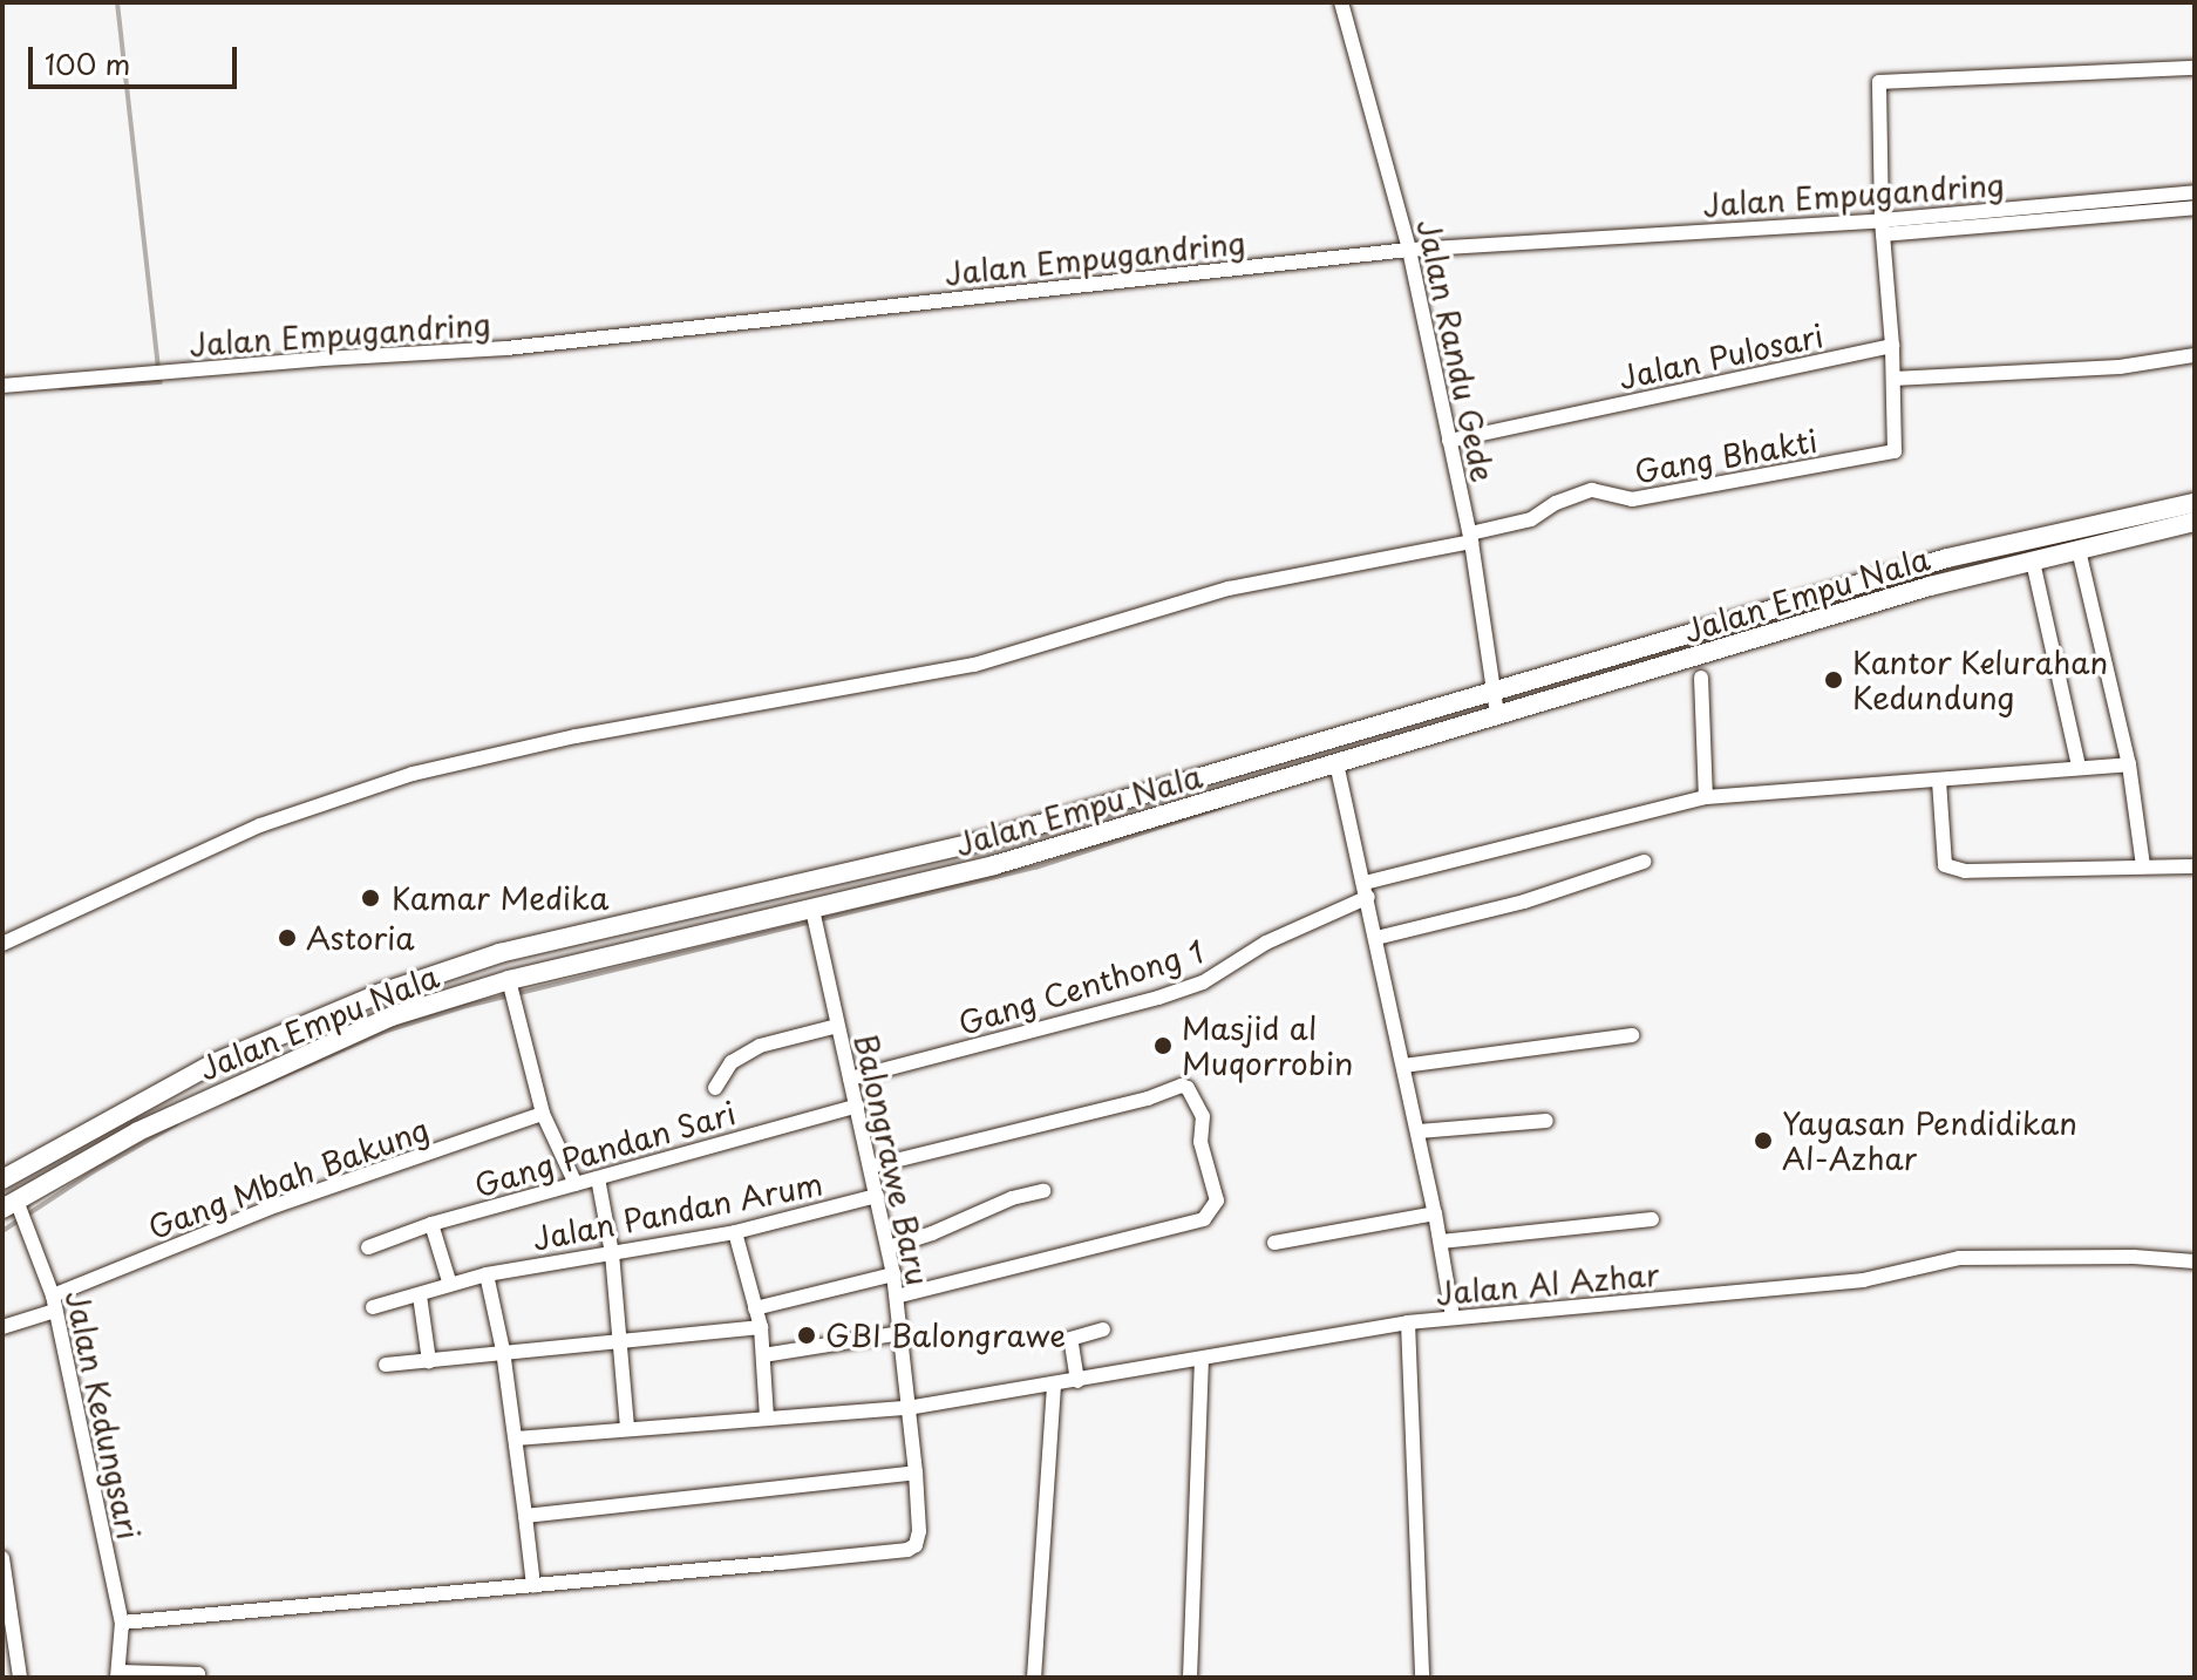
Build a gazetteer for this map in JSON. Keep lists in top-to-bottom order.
{
  "streets": {
    "main road": ["Jalan Empu Nala"],
    "street": [
      "Jalan Empugandring",
      "Jalan Randu Gede",
      "Jalan Pulosari",
      "Gang Bhakti",
      "Gang Centhong 1",
      "Gang Pandan Sari",
      "Balongrawe Baru",
      "Gang Mbah Bakung",
      "Jalan Pandan Arum",
      "Jalan Al Azhar",
      "Jalan Kedungsari"
    ]
  },
  "crossings": [
    ["Jalan Empugandring", "Jalan Randu Gede"],
    ["Jalan Randu Gede", "Jalan Pulosari"],
    ["Jalan Randu Gede", "Gang Bhakti"],
    ["Jalan Randu Gede", "Jalan Empu Nala"],
    ["Jalan Pulosari", "Gang Bhakti"],
    ["Jalan Empu Nala", "Balongrawe Baru"],
    ["Jalan Empu Nala", "Jalan Kedungsari"],
    ["Gang Centhong 1", "Balongrawe Baru"],
    ["Gang Pandan Sari", "Balongrawe Baru"],
    ["Balongrawe Baru", "Jalan Pandan Arum"],
    ["Balongrawe Baru", "Jalan Al Azhar"],
    ["Gang Mbah Bakung", "Jalan Kedungsari"]
  ],
  "places": [
    "Kantor Kelurahan Kedundung",
    "Kamar Medika",
    "Astoria",
    "Masjid al Muqorrobin",
    "Yayasan Pendidikan Al-Azhar",
    "GBI Balongrawe"
  ],
  "scale_bar": "100 m"
}
